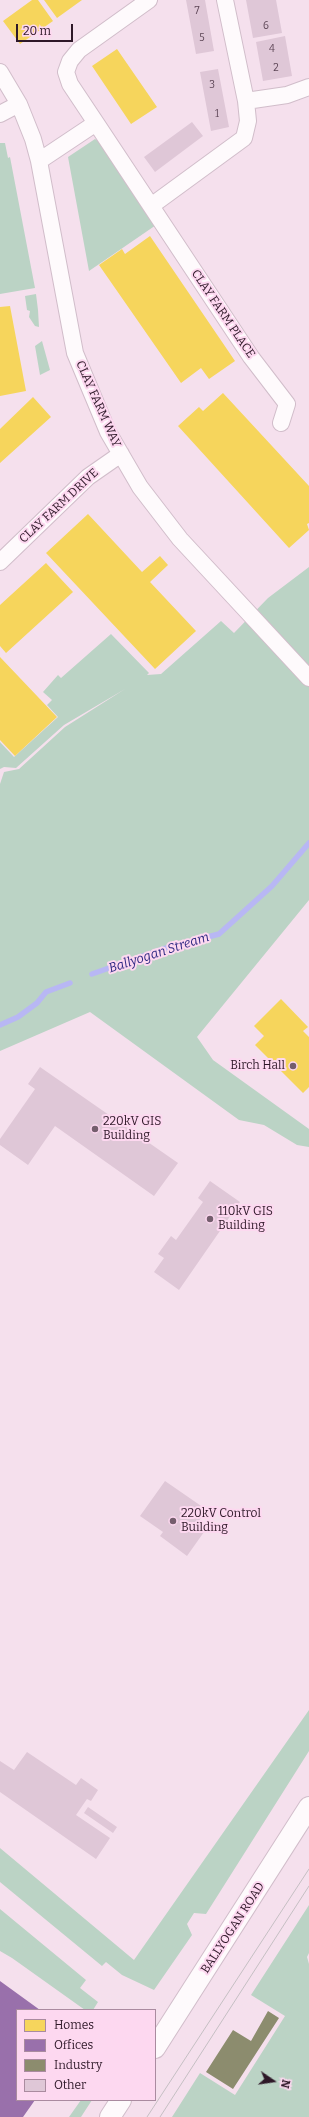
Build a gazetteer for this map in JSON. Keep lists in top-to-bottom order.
{
  "streets": {
    "street": [
      "CLAY FARM PLACE",
      "CLAY FARM WAY",
      "CLAY FARM DRIVE",
      "BALLYOGAN ROAD"
    ]
  },
  "crossings": [
    ["CLAY FARM WAY", "CLAY FARM DRIVE"]
  ],
  "water": ["Ballyogan Stream"],
  "places": [
    "Birch Hall",
    "220kV GIS Building",
    "110kV GIS Building",
    "220kV Control Building"
  ],
  "house_numbers": [
    "7",
    "6",
    "5",
    "4",
    "2",
    "3",
    "1"
  ],
  "legend": [
    "Homes",
    "Offices",
    "Industry",
    "Other"
  ],
  "scale_bar": "20 m",
  "north": "right"
}
